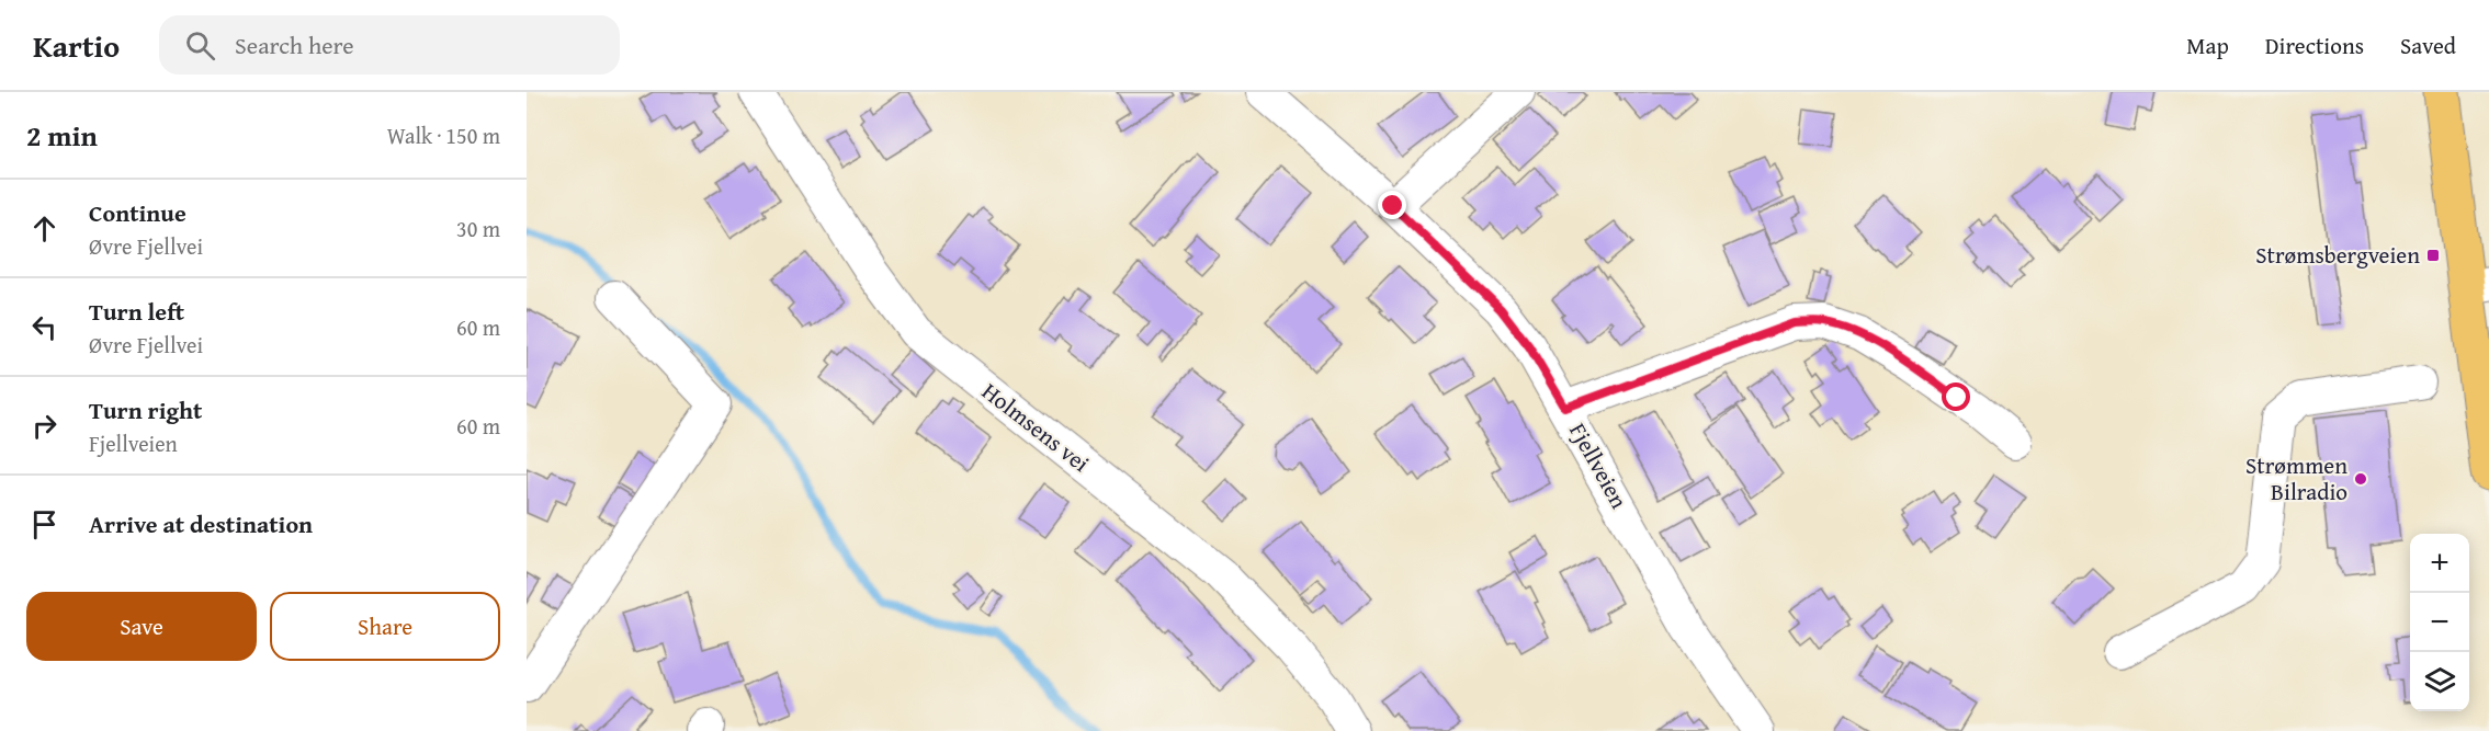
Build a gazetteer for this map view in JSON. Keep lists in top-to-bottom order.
{
  "streets": {
    "street": ["Holmsens vei", "Fjellveien"]
  },
  "places": {
    "transit": ["Strømsbergveien"],
    "other": ["Strømmen Bilradio"]
  },
  "page": {
    "header": "Kartio",
    "search": "Search here",
    "nav": ["Map", "Directions", "Saved"],
    "heading": ["2 min", "Walk · 150 m"],
    "list": [
      ["Continue", "Øvre Fjellvei", "30 m"],
      ["Turn left", "Øvre Fjellvei", "60 m"],
      ["Turn right", "Fjellveien", "60 m"],
      "Arrive at destination"
    ],
    "map_buttons": ["+", "−"],
    "buttons": ["Save", "Share"]
  }
}
